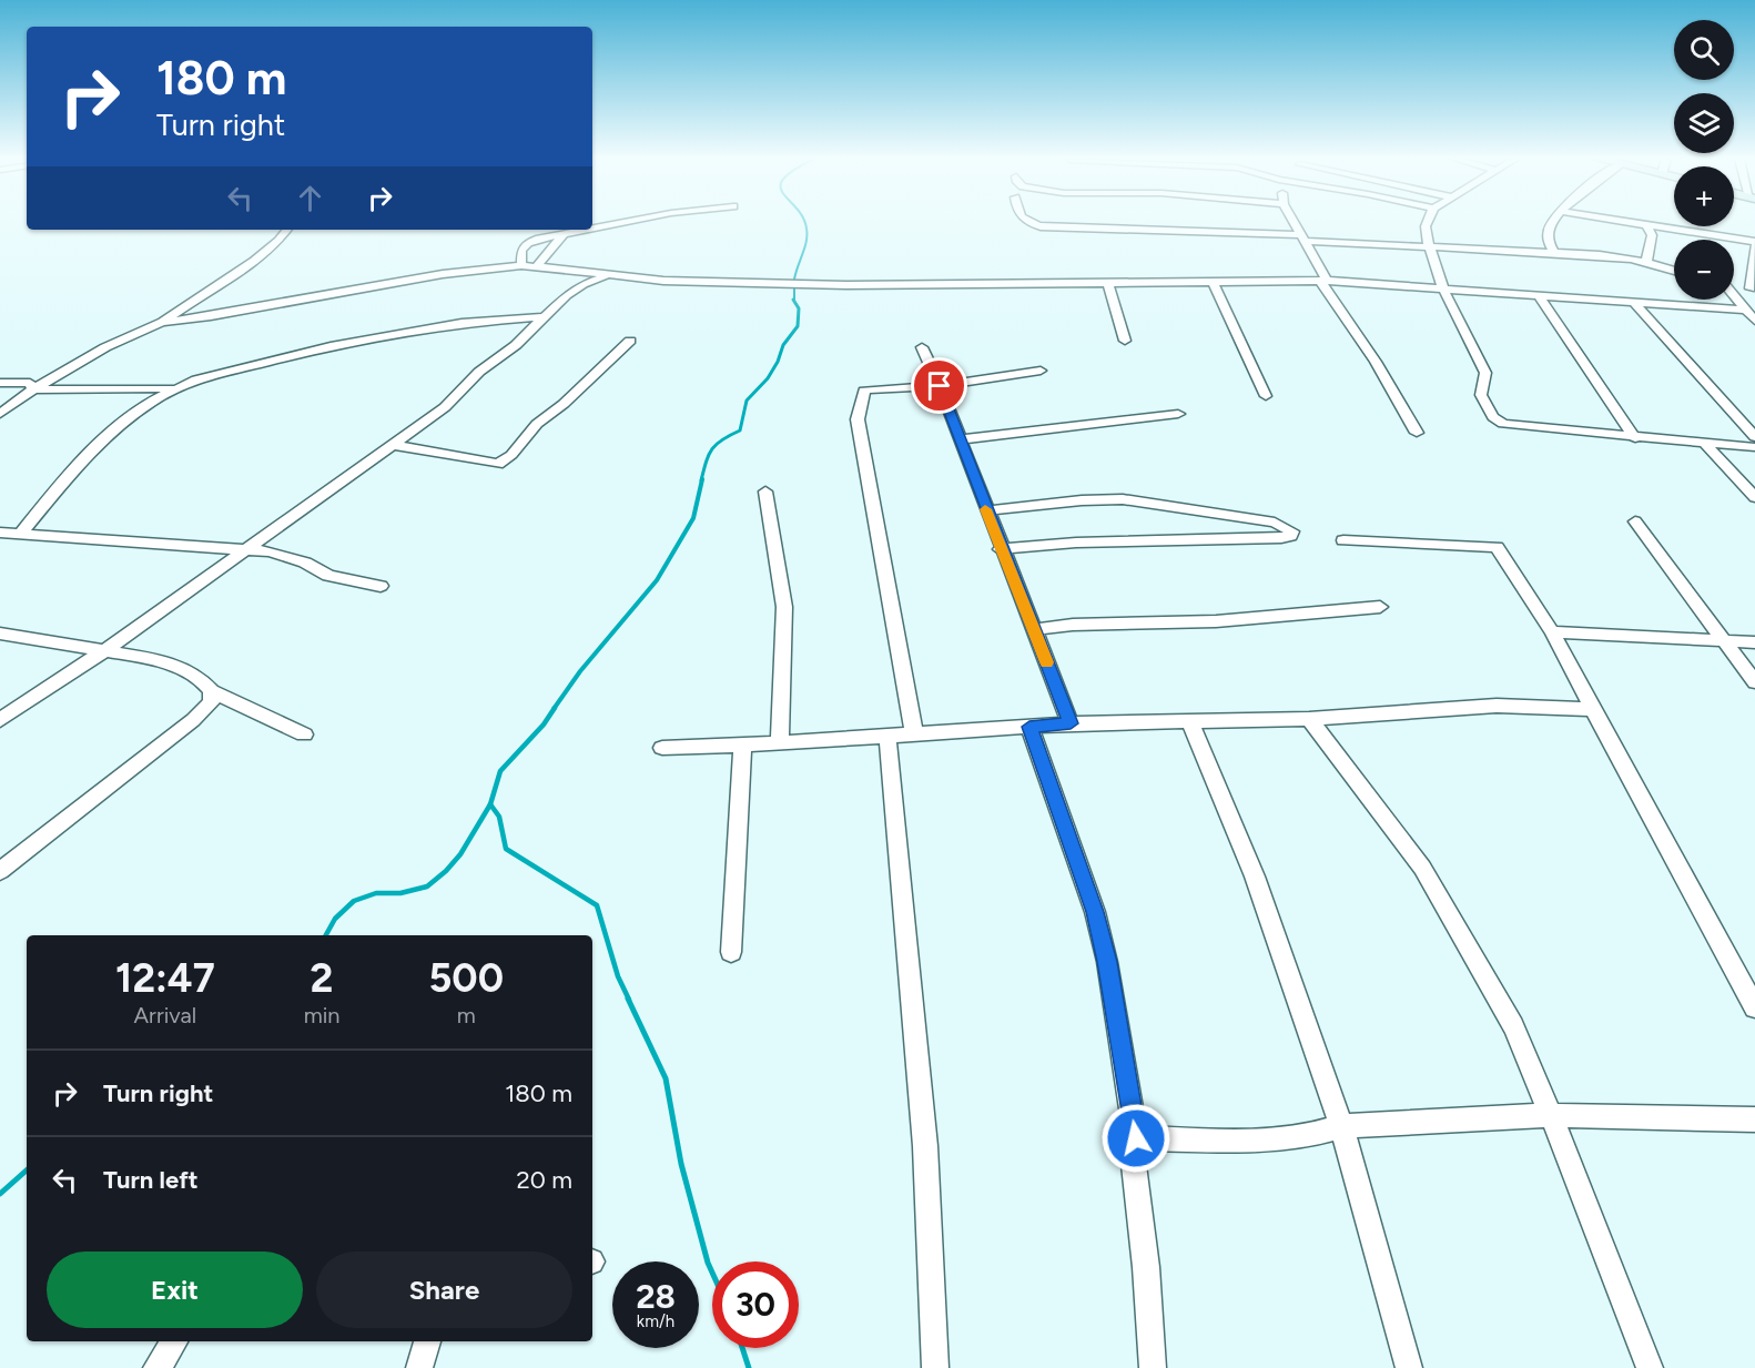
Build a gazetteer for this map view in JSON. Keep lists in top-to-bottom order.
{
  "page": {
    "map_buttons": ["+", "−"],
    "turn": ["180 m", "Turn right"],
    "eta": [
      "12:47",
      "Arrival",
      "2",
      "min",
      "500",
      "m"
    ],
    "list": [
      {
        "name": "Turn right",
        "value": "180 m"
      },
      {
        "name": "Turn left",
        "value": "20 m"
      }
    ],
    "buttons": ["Exit", "Share"],
    "speed": "28 km/h",
    "limit": "30"
  }
}
